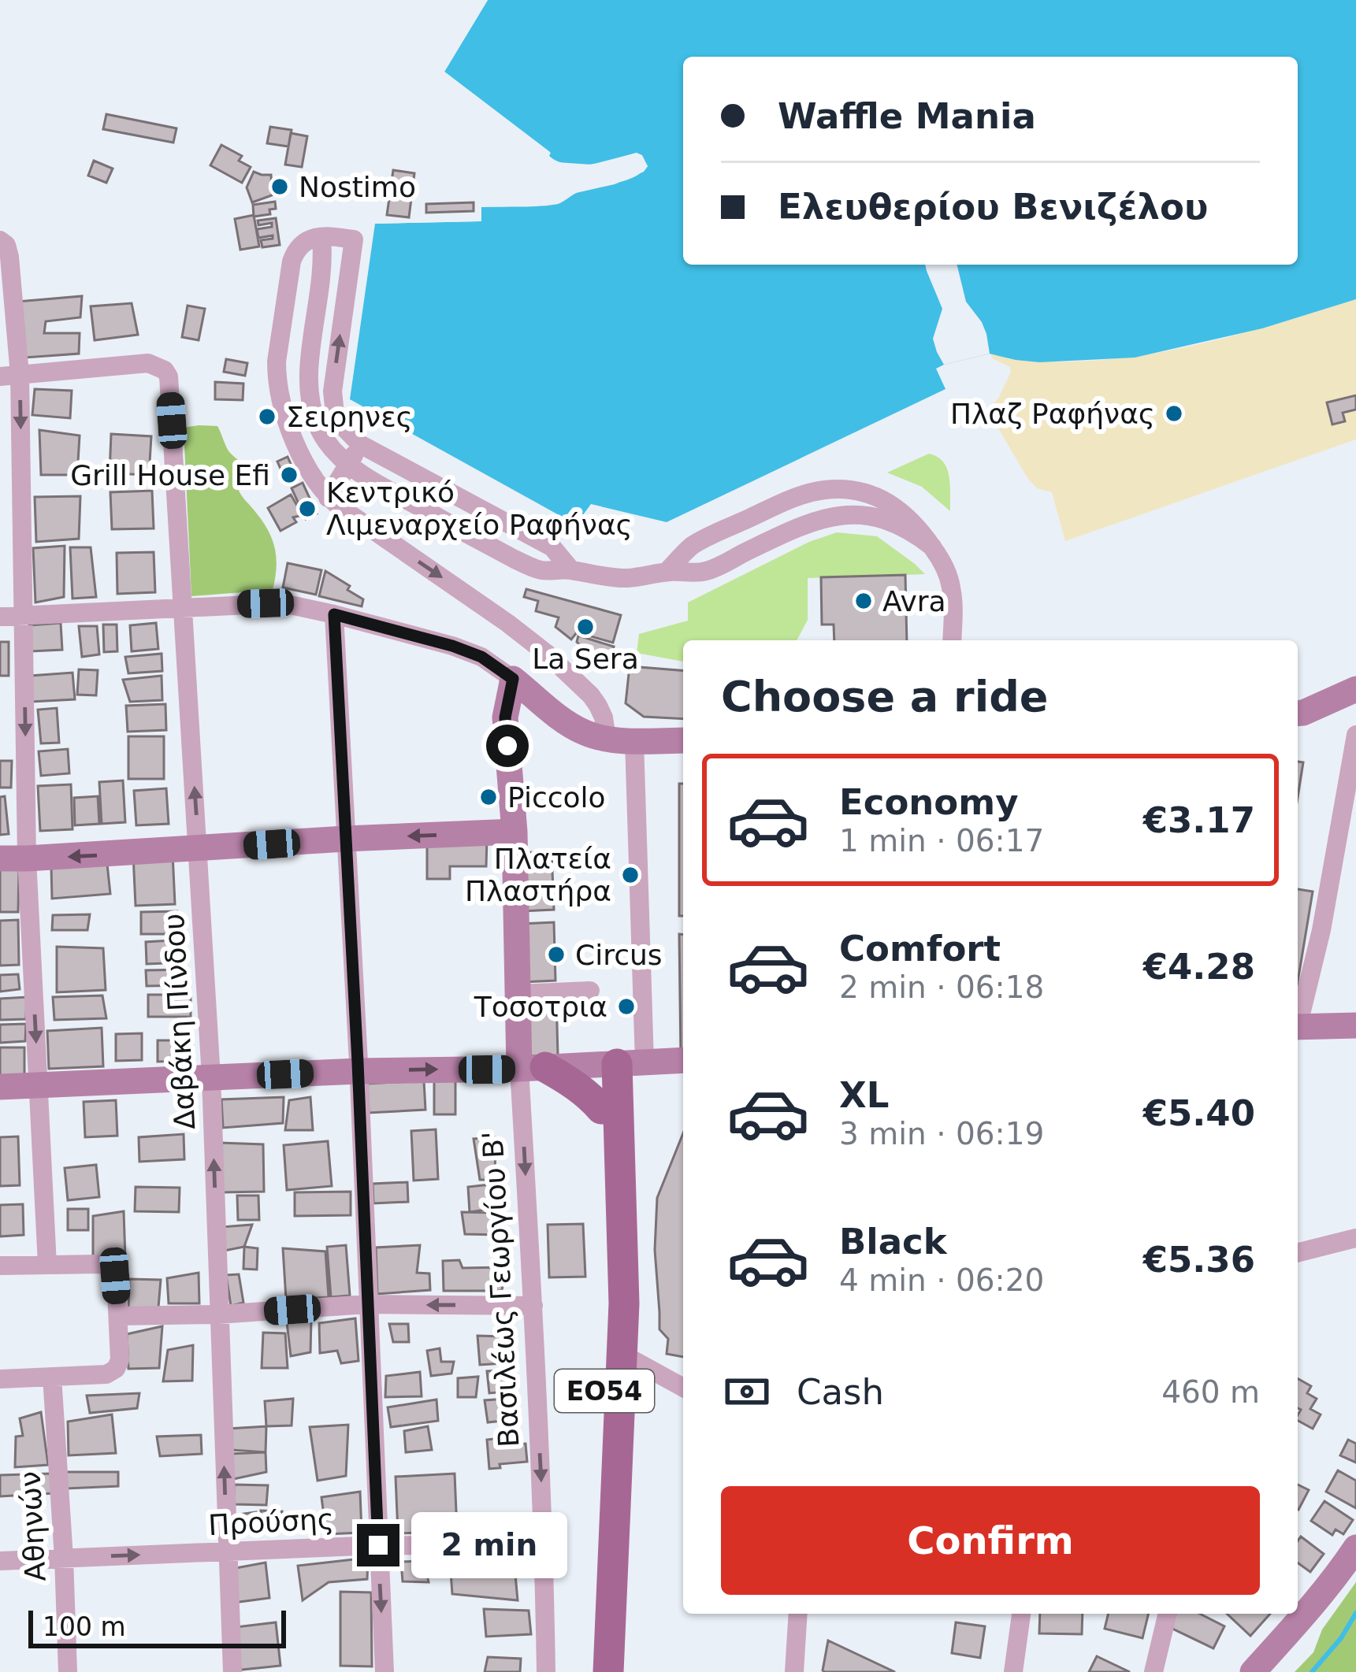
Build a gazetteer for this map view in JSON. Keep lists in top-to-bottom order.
{
  "streets": {
    "main road": ["ΕΟ54"],
    "street": [
      "Δαβάκη Πίνδου",
      "Βασιλέως Γεωργίου Β'",
      "Προύσης",
      "Αθηνών"
    ]
  },
  "crossings": [
    ["Δαβάκη Πίνδου", "Προύσης"],
    ["Βασιλέως Γεωργίου Β'", "Προύσης"],
    ["Προύσης", "Αθηνών"]
  ],
  "places": [
    "Nostimo",
    "Πλαζ Ραφήνας",
    "Σειρηνες",
    "Grill House Efi",
    "Κεντρικό Λιμεναρχείο Ραφήνας",
    "Avra",
    "La Sera",
    "Piccolo",
    "Πλατεία Πλαστήρα",
    "Circus",
    "Τοσοτρια"
  ],
  "scale_bar": "100 m",
  "page": {
    "banner": ["Waffle Mania", "Ελευθερίου Βενιζέλου"],
    "heading": "Choose a ride",
    "list": [
      {
        "name": "Economy",
        "note": "1 min · 06:17",
        "value": "€3.17"
      },
      {
        "name": "Comfort",
        "note": "2 min · 06:18",
        "value": "€4.28"
      },
      {
        "name": "XL",
        "note": "3 min · 06:19",
        "value": "€5.40"
      },
      {
        "name": "Black",
        "note": "4 min · 06:20",
        "value": "€5.36"
      }
    ],
    "pay": ["Cash", "460 m"],
    "buttons": "Confirm",
    "bubble": "2 min",
    "scale": "100 m"
  }
}
